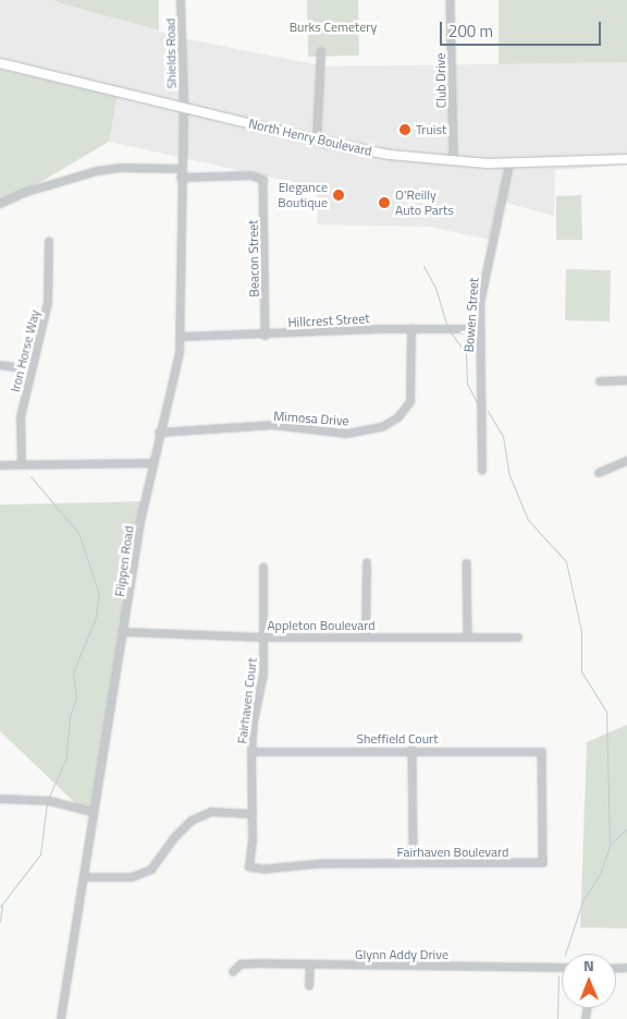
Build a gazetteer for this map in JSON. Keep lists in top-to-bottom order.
{
  "streets": {
    "highway": ["North Henry Boulevard"],
    "street": [
      "Shields Road",
      "Club Drive",
      "Beacon Street",
      "Bowen Street",
      "Hillcrest Street",
      "Iron Horse Way",
      "Mimosa Drive",
      "Flippen Road",
      "Appleton Boulevard",
      "Fairhaven Court",
      "Sheffield Court",
      "Fairhaven Boulevard",
      "Glynn Addy Drive"
    ]
  },
  "crossings": [
    ["Shields Road", "North Henry Boulevard"],
    ["Shields Road", "Flippen Road"],
    ["Club Drive", "North Henry Boulevard"],
    ["North Henry Boulevard", "Bowen Street"],
    ["North Henry Boulevard", "Flippen Road"],
    ["Beacon Street", "Hillcrest Street"],
    ["Beacon Street", "Flippen Road"],
    ["Bowen Street", "Hillcrest Street"],
    ["Hillcrest Street", "Mimosa Drive"],
    ["Hillcrest Street", "Flippen Road"],
    ["Mimosa Drive", "Flippen Road"],
    ["Flippen Road", "Appleton Boulevard"],
    ["Appleton Boulevard", "Fairhaven Court"],
    ["Fairhaven Court", "Sheffield Court"],
    ["Fairhaven Court", "Fairhaven Boulevard"],
    ["Sheffield Court", "Fairhaven Boulevard"]
  ],
  "parks": ["Burks Cemetery"],
  "places": ["Truist", "Elegance Boutique", "O'Reilly Auto Parts"],
  "scale_bar": "200 m",
  "north": "top"
}
